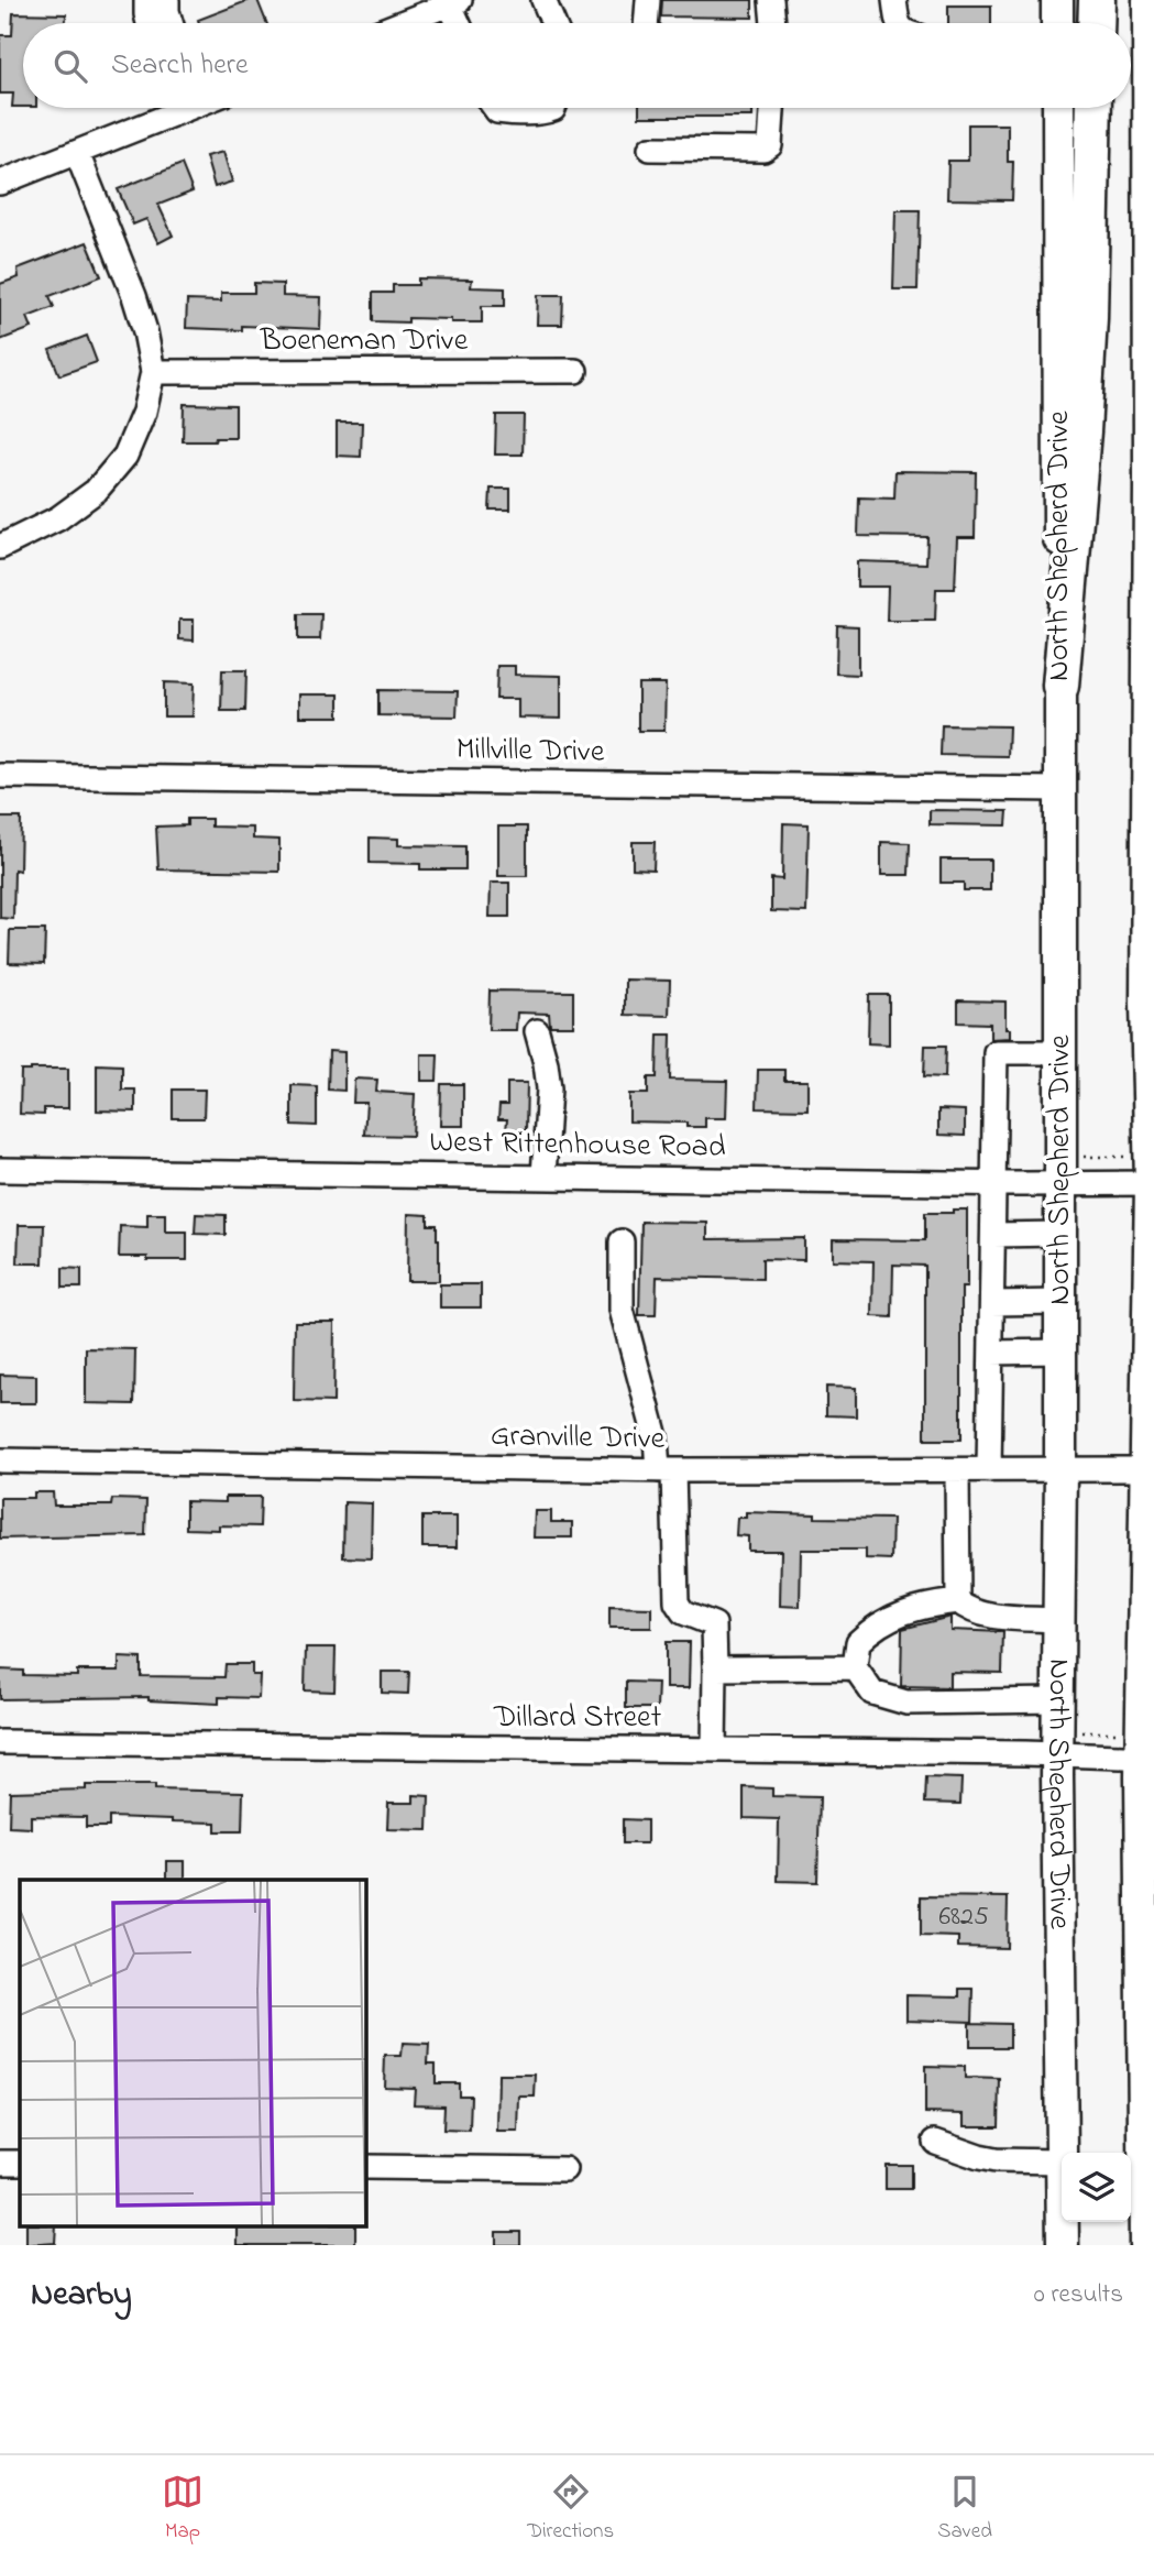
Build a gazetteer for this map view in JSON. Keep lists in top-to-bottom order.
{
  "streets": {
    "main road": ["North Shepherd Drive"],
    "street": [
      "Boeneman Drive",
      "Millville Drive",
      "West Rittenhouse Road",
      "Granville Drive",
      "Dillard Street"
    ]
  },
  "crossings": [
    ["North Shepherd Drive", "Millville Drive"],
    ["North Shepherd Drive", "West Rittenhouse Road"],
    ["North Shepherd Drive", "Granville Drive"],
    ["North Shepherd Drive", "Dillard Street"]
  ],
  "house_numbers": ["6825"],
  "page": {
    "search": "Search here",
    "heading": ["Nearby", "0 results"],
    "nav": ["Map", "Directions", "Saved"]
  }
}
